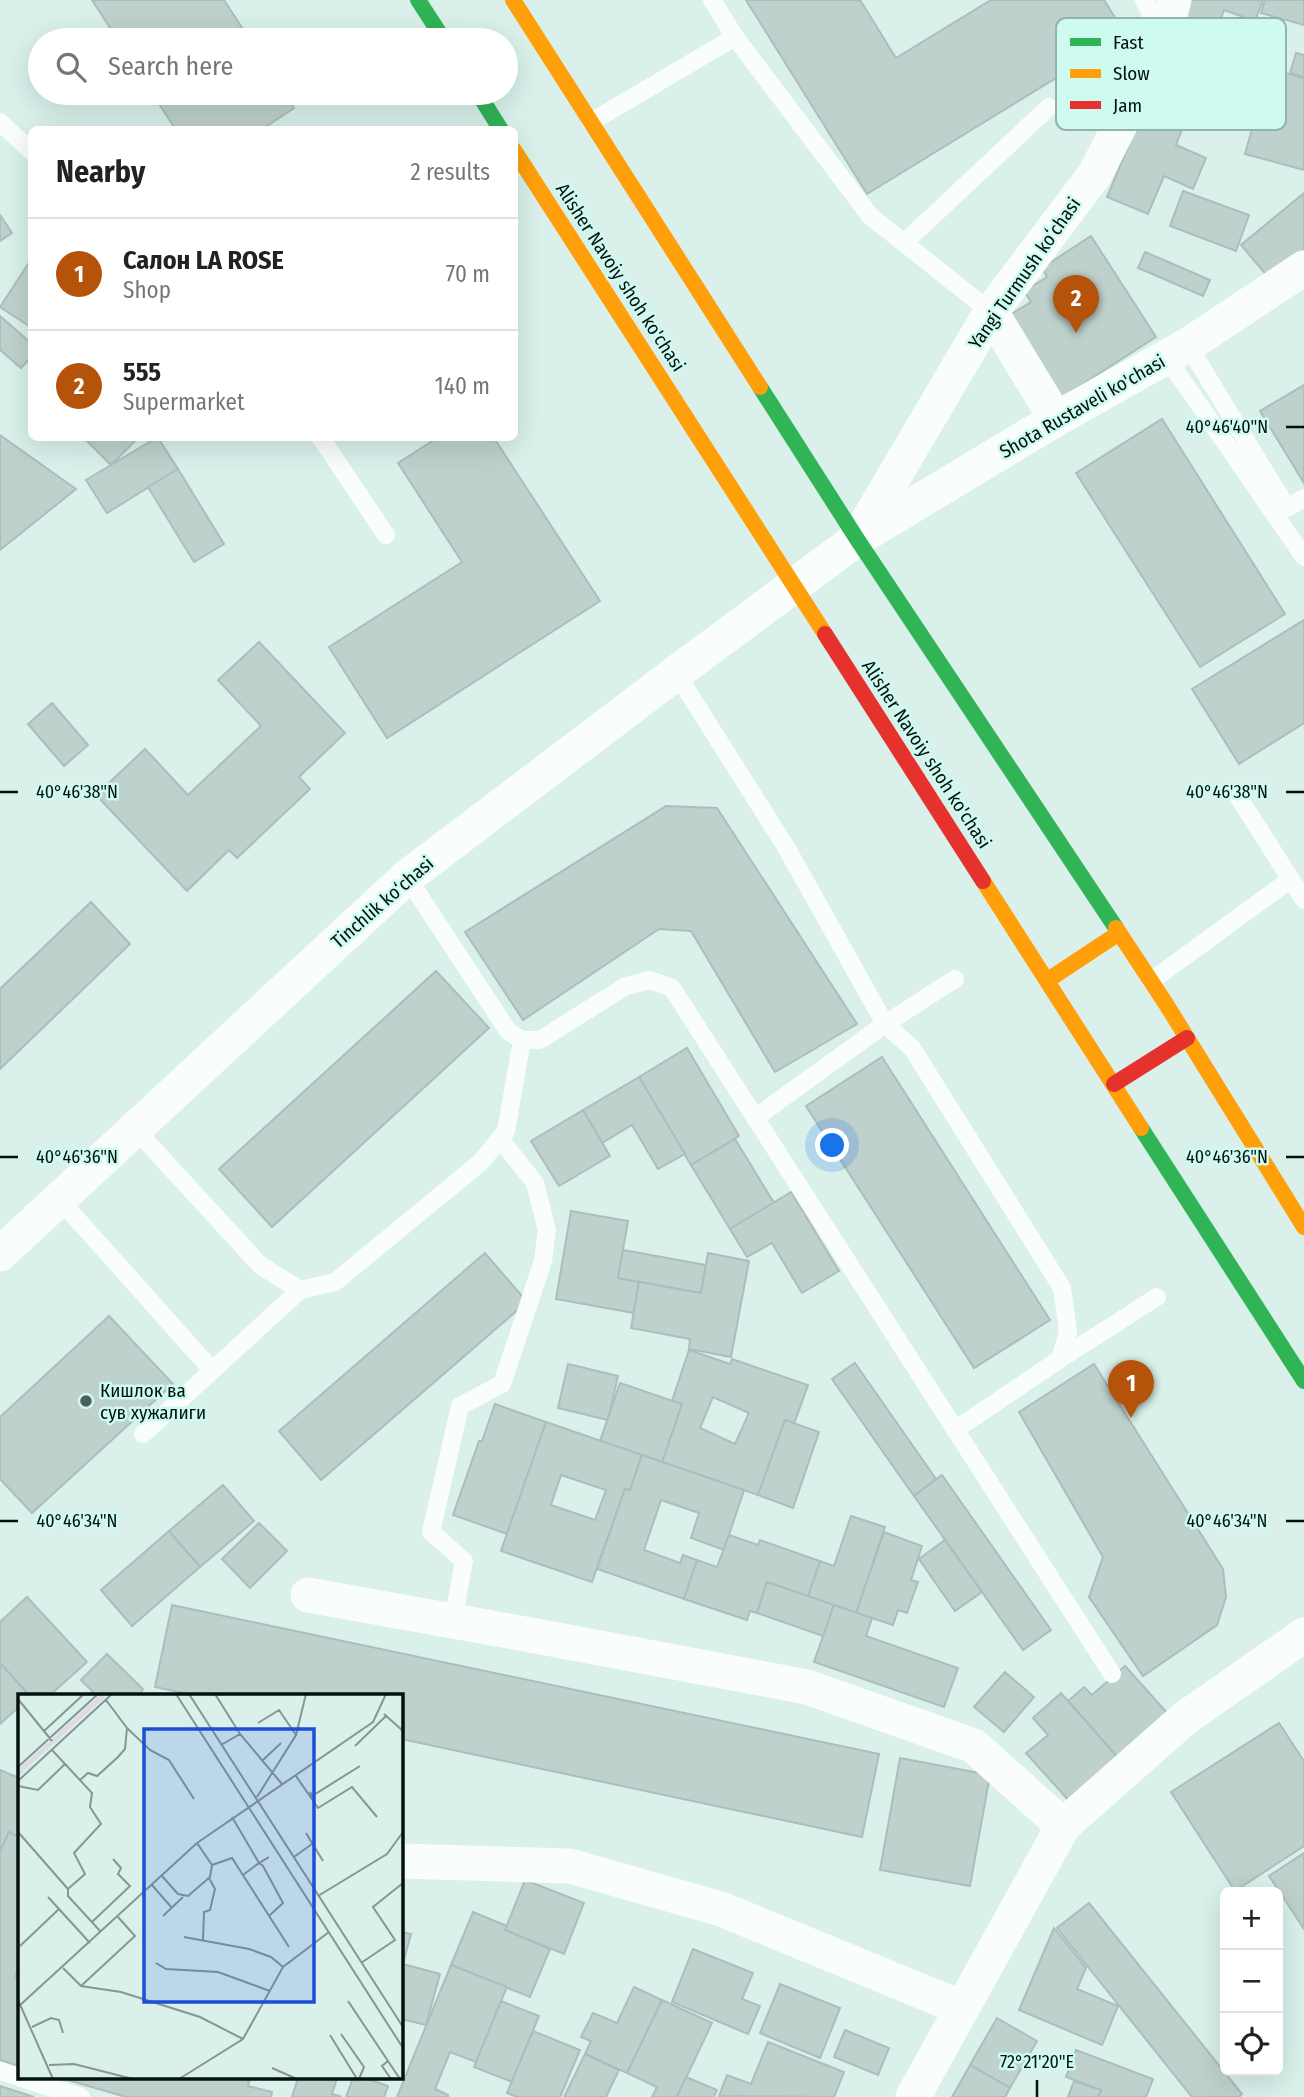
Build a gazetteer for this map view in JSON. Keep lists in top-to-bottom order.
{
  "streets": {
    "main road": ["Alisher Navoiy shoh ko'chasi"],
    "street": ["Yangi Turmush koʻchasi", "Shota Rustaveli ko'chasi", "Tinchlik kо‘chasi"]
  },
  "crossings": [
    ["Yangi Turmush koʻchasi", "Shota Rustaveli ko'chasi"],
    ["Alisher Navoiy shoh ko'chasi", "Shota Rustaveli ko'chasi"],
    ["Alisher Navoiy shoh ko'chasi", "Tinchlik kо‘chasi"],
    ["Shota Rustaveli ko'chasi", "Tinchlik kо‘chasi"]
  ],
  "places": ["Кишлок ва сув хужалиги"],
  "legend": ["Fast", "Slow", "Jam"],
  "page": {
    "search": "Search here",
    "heading": ["Nearby", "2 results"],
    "list": [
      {
        "mark": "1",
        "name": "Салон LA ROSE",
        "note": "Shop",
        "value": "70 m"
      },
      {
        "mark": "2",
        "name": "555",
        "note": "Supermarket",
        "value": "140 m"
      }
    ],
    "pins": ["2", "1"],
    "map_buttons": ["+", "−"]
  },
  "coordinates": [
    "40°46'40\"N",
    "40°46'38\"N",
    "40°46'36\"N",
    "40°46'34\"N",
    "72°21'20\"E"
  ]
}
